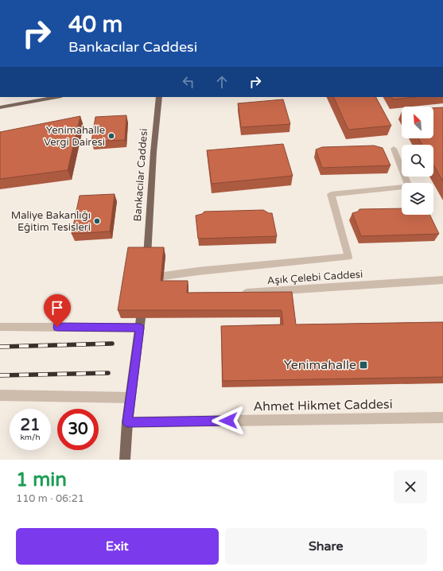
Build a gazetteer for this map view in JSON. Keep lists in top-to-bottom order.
{
  "streets": {
    "main road": ["Bankacılar Caddesi"],
    "street": ["Aşık Çelebi Caddesi", "Ahmet Hikmet Caddesi"]
  },
  "places": {
    "other": ["Yenimahalle Vergi Dairesi", "Maliye Bakanlığı Eğitim Tesisleri"],
    "transit": ["Yenimahalle"]
  },
  "north": "top left",
  "page": {
    "turn": ["40 m", "Bankacılar Caddesi"],
    "speed": "21 km/h",
    "limit": "30",
    "heading": ["1 min", "110 m · 06:21"],
    "buttons": ["Exit", "Share"]
  }
}
